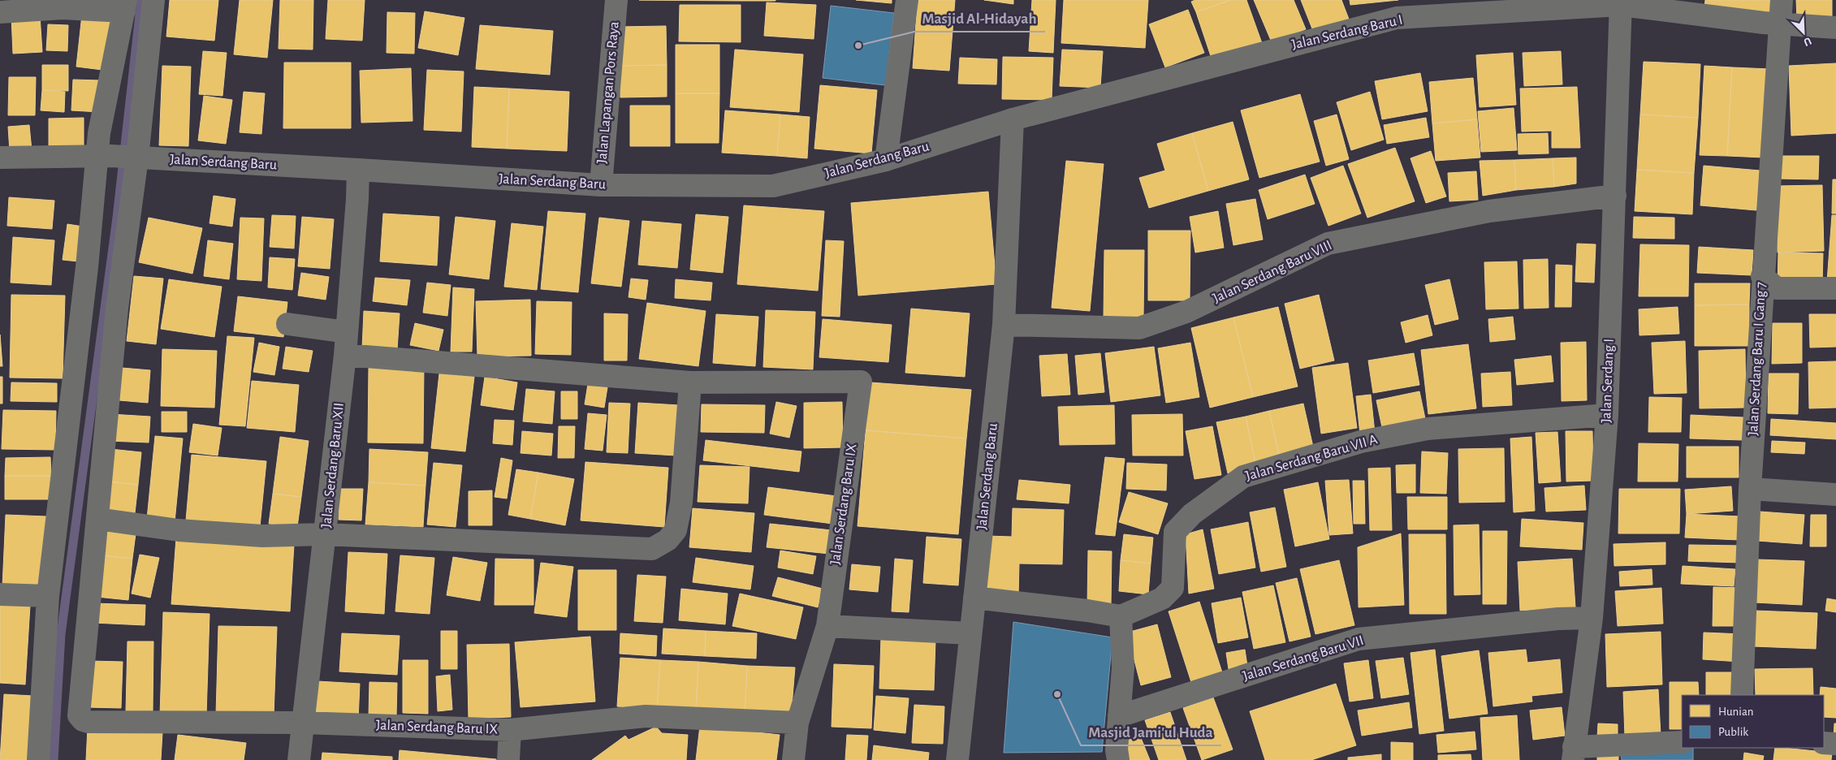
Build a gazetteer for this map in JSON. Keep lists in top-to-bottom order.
{
  "streets": {
    "street": [
      "Jalan Serdang Baru I",
      "Jalan Lapangan Pors Raya",
      "Jalan Serdang Baru",
      "Jalan Serdang Baru VIII",
      "Jalan Serdang Baru I Gang 7",
      "Jalan Serdang I",
      "Jalan Serdang Baru VII A",
      "Jalan Serdang Baru XII",
      "Jalan Serdang Baru IX",
      "Jalan Serdang Baru VII"
    ]
  },
  "crossings": [
    ["Jalan Serdang Baru I", "Jalan Serdang Baru"],
    ["Jalan Serdang Baru I", "Jalan Serdang Baru I Gang 7"],
    ["Jalan Serdang Baru I", "Jalan Serdang I"],
    ["Jalan Lapangan Pors Raya", "Jalan Serdang Baru"],
    ["Jalan Serdang Baru", "Jalan Serdang Baru VIII"],
    ["Jalan Serdang Baru", "Jalan Serdang Baru XII"],
    ["Jalan Serdang Baru VIII", "Jalan Serdang I"],
    ["Jalan Serdang I", "Jalan Serdang Baru VII A"],
    ["Jalan Serdang I", "Jalan Serdang Baru VII"],
    ["Jalan Serdang Baru XII", "Jalan Serdang Baru IX"]
  ],
  "places": ["Masjid Al-Hidayah", "Masjid Jami'ul Huda"],
  "legend": ["Hunian", "Publik"],
  "north": "bottom right"
}
